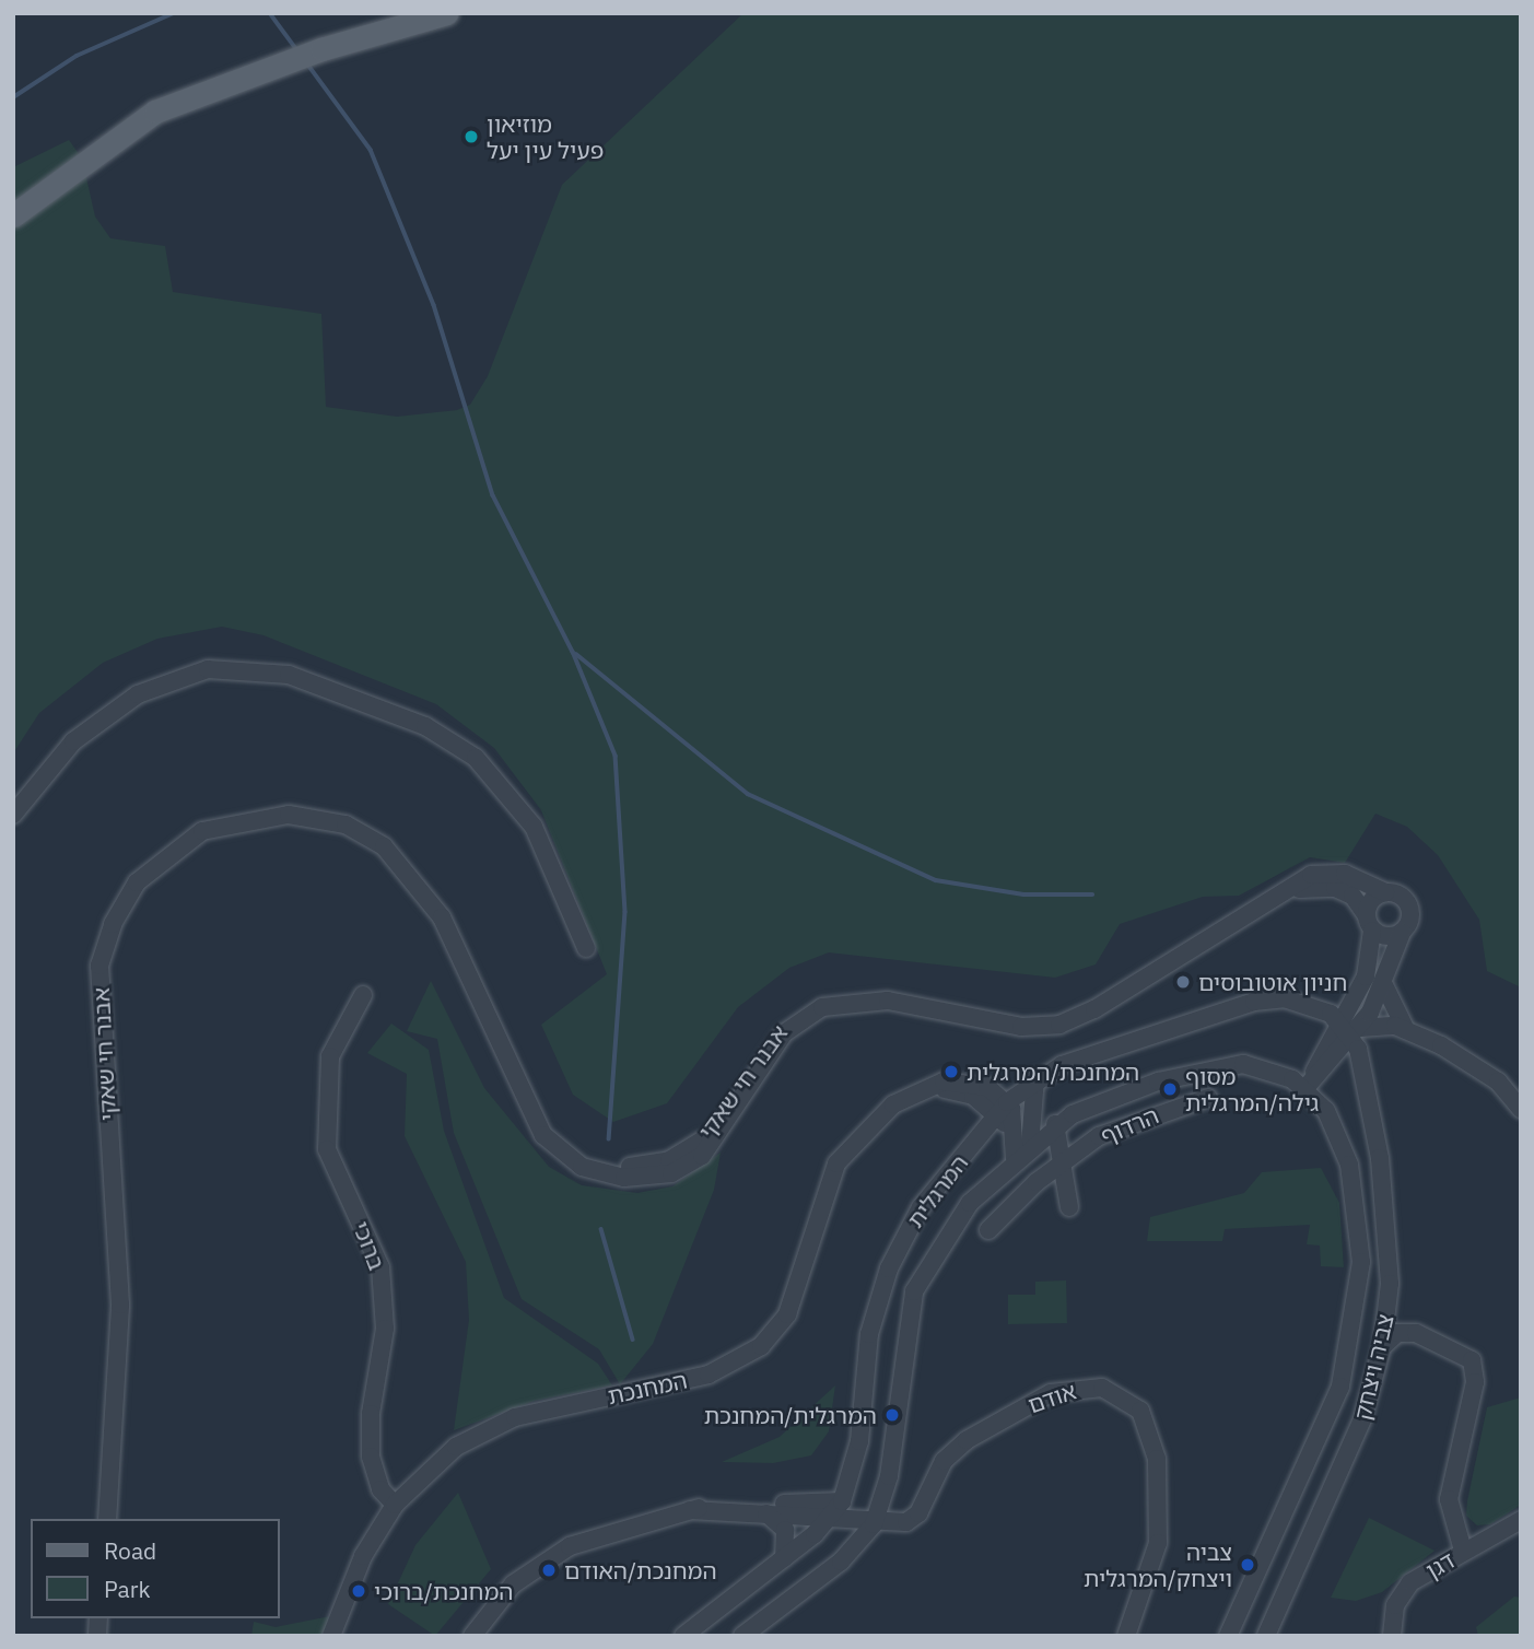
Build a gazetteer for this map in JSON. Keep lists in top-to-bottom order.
{
  "streets": {
    "street": [
      "אבנר חי שאקי",
      "הרדוף",
      "המרגלית",
      "ברוכי",
      "צביה ויצחק",
      "המחנכת",
      "אודם",
      "דגן"
    ]
  },
  "crossings": [
    ["המרגלית", "צביה ויצחק"],
    ["המרגלית", "המחנכת"],
    ["ברוכי", "המחנכת"]
  ],
  "places": [
    "מוזיאון פעיל עין יעל",
    "חניון אוטובוסים",
    "המחנכת/המרגלית",
    "מסוף גילה/המרגלית",
    "המרגלית/המחנכת",
    "צביה ויצחק/המרגלית",
    "המחנכת/האודם",
    "המחנכת/ברוכי"
  ],
  "legend": ["Road", "Park"]
}
